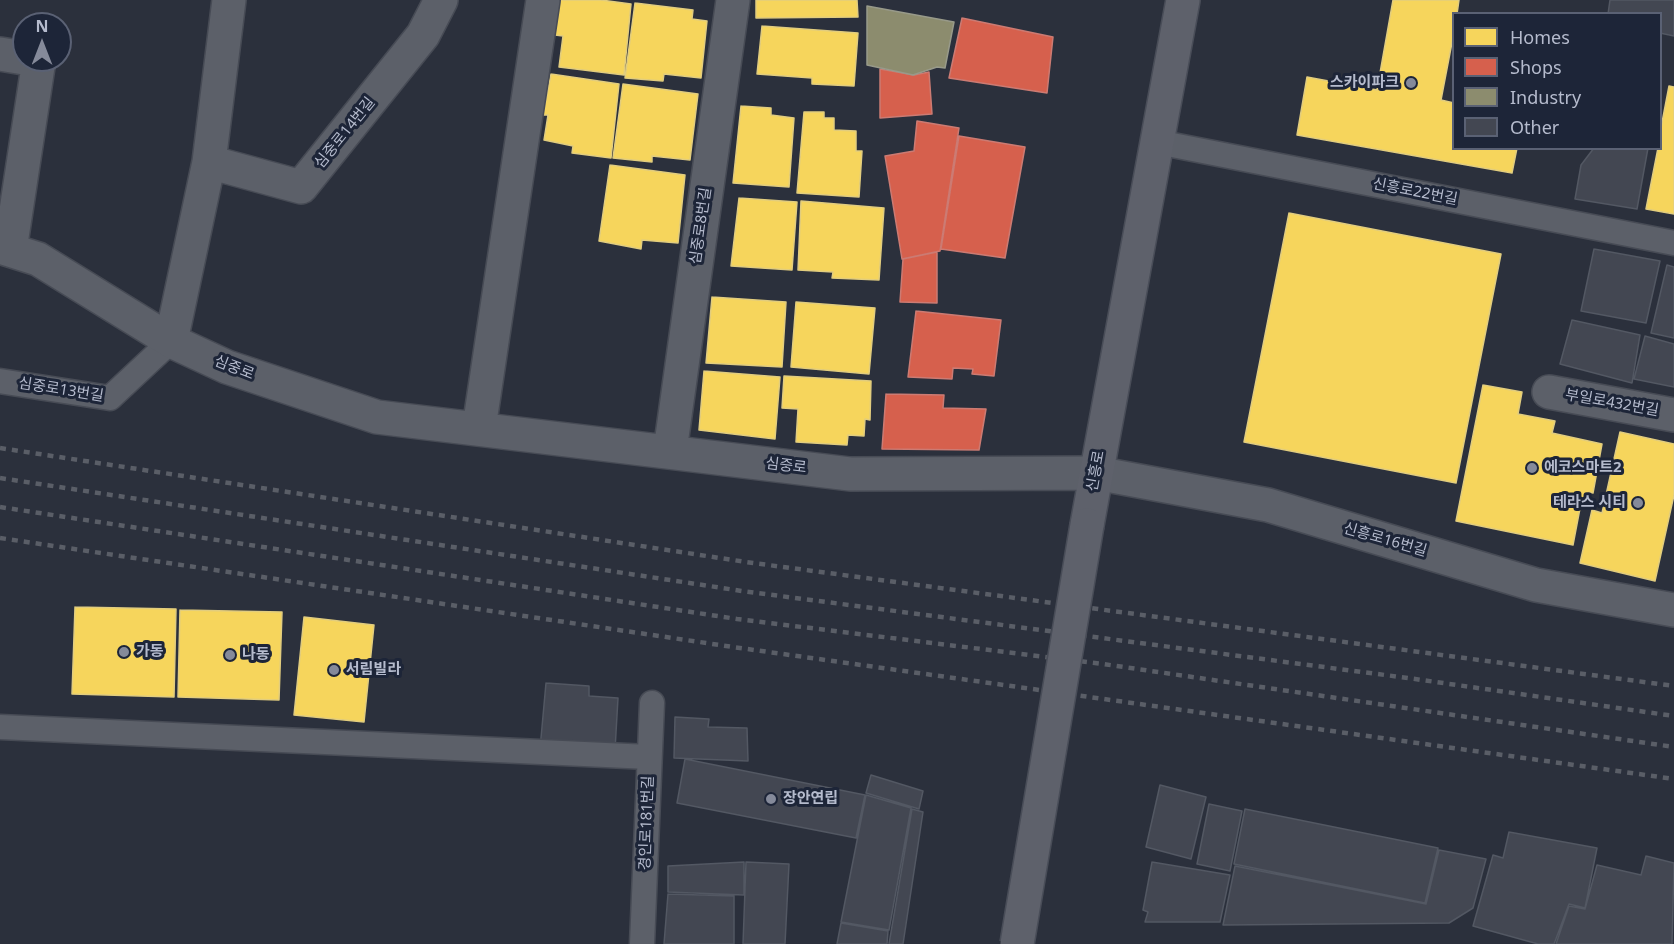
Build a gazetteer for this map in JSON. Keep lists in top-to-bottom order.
{
  "streets": {
    "main road": ["신흥로"],
    "street": [
      "심중로14번길",
      "심중로8번길",
      "심중로",
      "부일로432번길",
      "신흥로16번길"
    ],
    "lane": ["신흥로22번길", "심중로13번길", "경인로181번길"]
  },
  "crossings": [
    ["신흥로22번길", "신흥로"],
    ["심중로8번길", "심중로"],
    ["심중로", "심중로13번길"],
    ["심중로", "신흥로"],
    ["심중로", "신흥로16번길"],
    ["신흥로", "신흥로16번길"]
  ],
  "places": [
    "스카이파크",
    "에코스마트2",
    "테라스 시티",
    "가동",
    "나동",
    "서림빌라",
    "장안연립"
  ],
  "legend": [
    "Homes",
    "Shops",
    "Industry",
    "Other"
  ],
  "north": "top"
}
